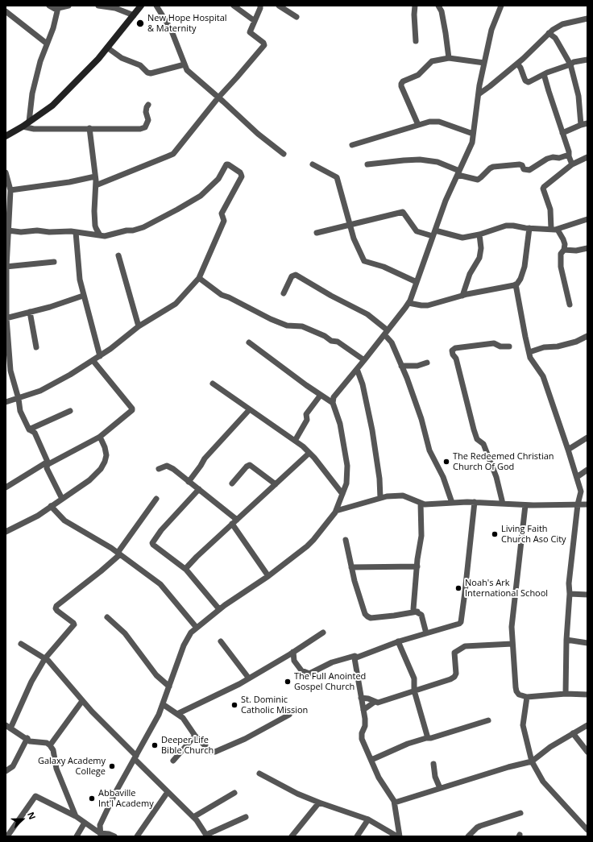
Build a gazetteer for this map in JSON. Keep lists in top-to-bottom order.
{
  "places": [
    "New Hope Hospital & Maternity",
    "The Redeemed Christian Church Of God",
    "Living Faith Church Aso City",
    "Noah's Ark International School",
    "The Full Anointed Gospel Church",
    "St. Dominic Catholic Mission",
    "Deeper Life Bible Church",
    "Galaxy Academy College",
    "Abbaville Int'l Academy"
  ],
  "north": "right"
}
